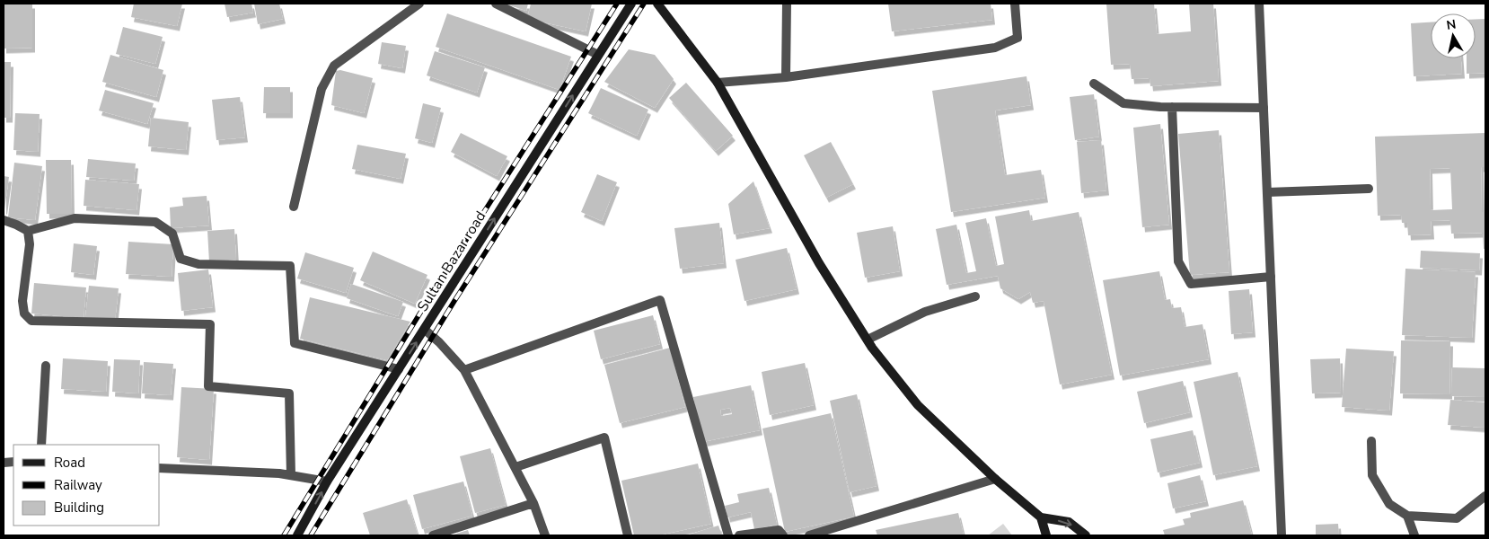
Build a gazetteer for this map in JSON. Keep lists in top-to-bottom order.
{
  "streets": {
    "main road": ["Sultan Bazar road"]
  },
  "one_way": ["Sultan Bazar road"],
  "legend": ["Road", "Railway", "Building"],
  "north": "top"
}
